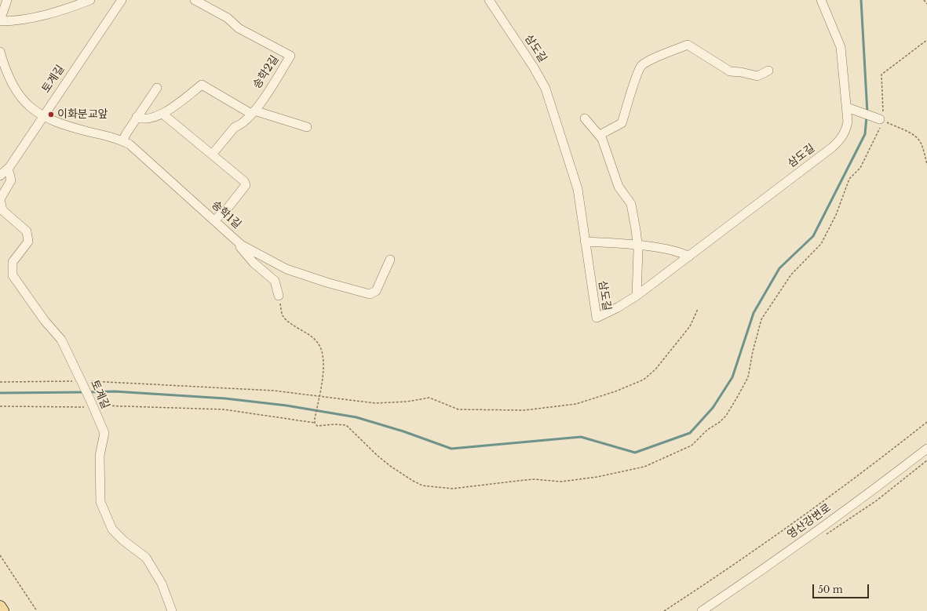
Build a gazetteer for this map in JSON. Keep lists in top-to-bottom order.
{
  "streets": {
    "street": [
      "삼도길",
      "송학2길",
      "토계길",
      "송학1길",
      "영산강변로"
    ]
  },
  "crossings": [
    ["토계길", "송학1길"]
  ],
  "places": ["이화분교앞"],
  "scale_bar": "50 m"
}
